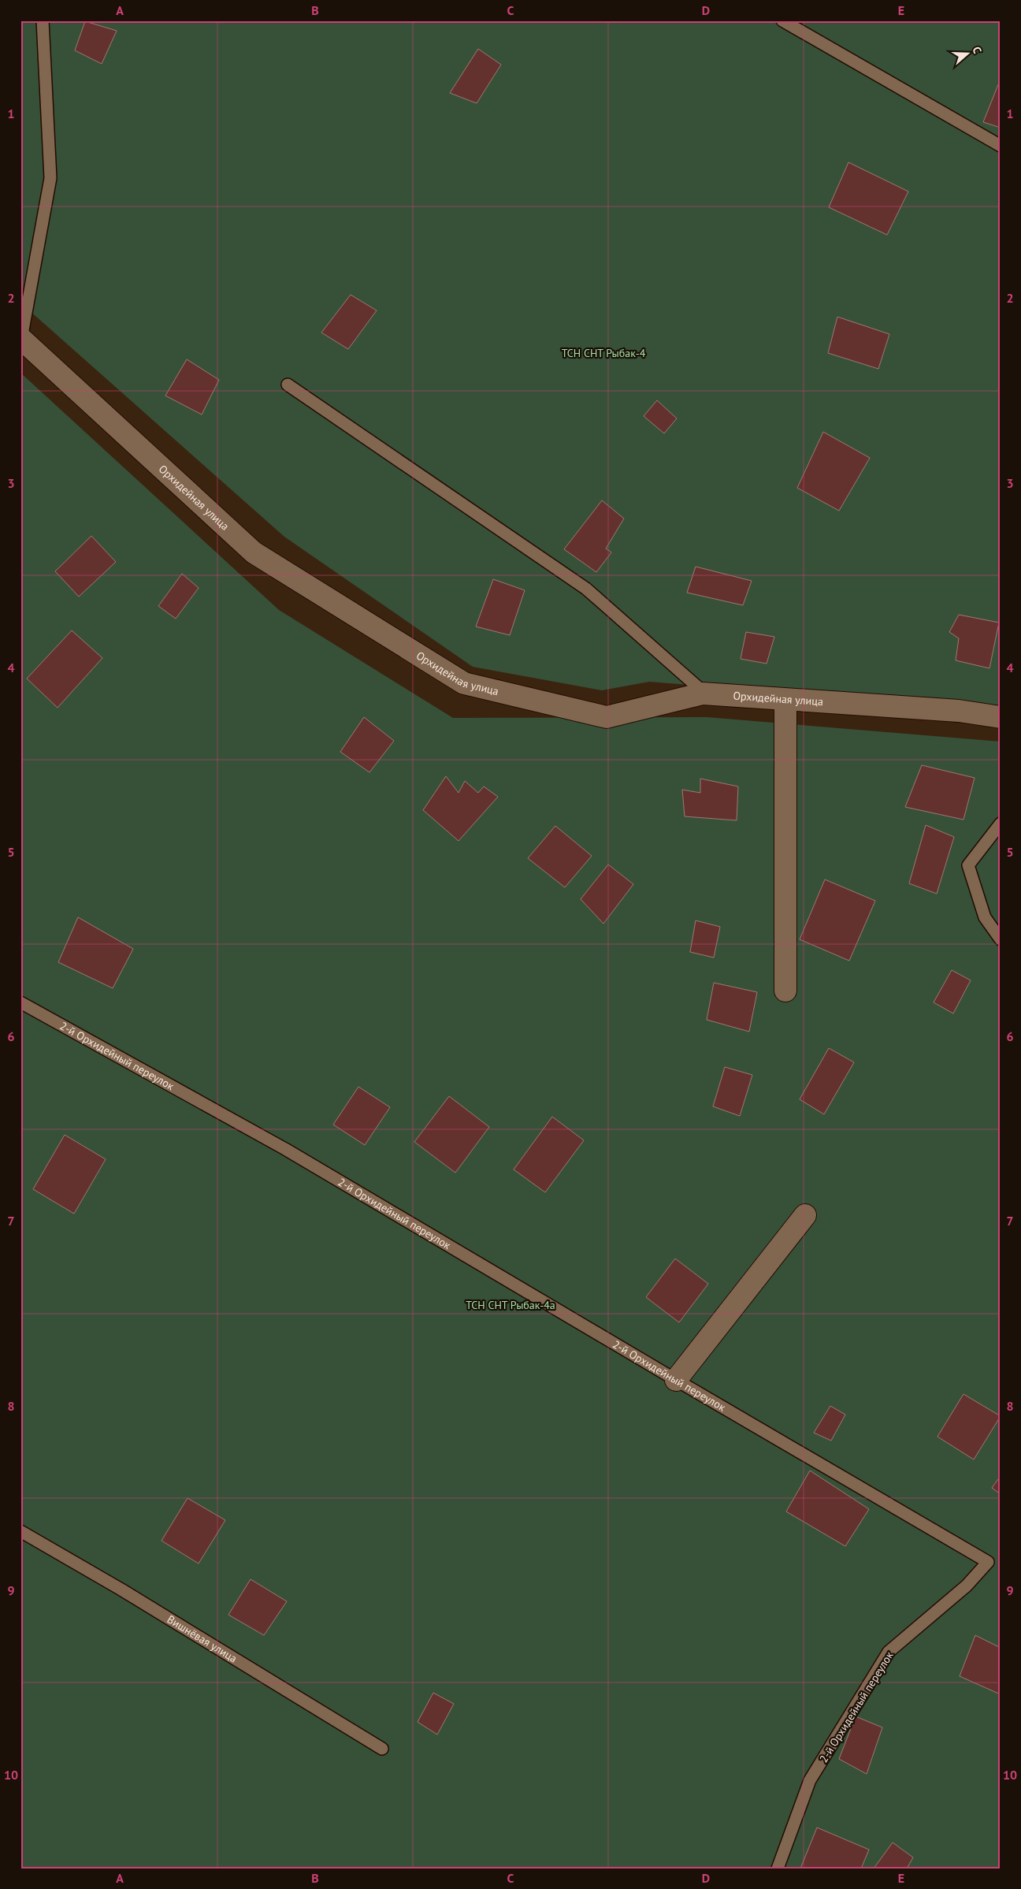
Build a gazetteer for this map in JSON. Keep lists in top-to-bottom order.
{
  "streets": {
    "street": ["Орхидейная улица"],
    "lane": ["2-й Орхидейный переулок", "Вишнёвая улица"]
  },
  "parks": ["ТСН СНТ Рыбак-4", "ТСН СНТ Рыбак-4а"],
  "north": "right",
  "grid": {
    "columns": [
      "A",
      "B",
      "C",
      "D",
      "E"
    ],
    "rows": [
      "1",
      "2",
      "3",
      "4",
      "5",
      "6",
      "7",
      "8",
      "9",
      "10"
    ]
  }
}
